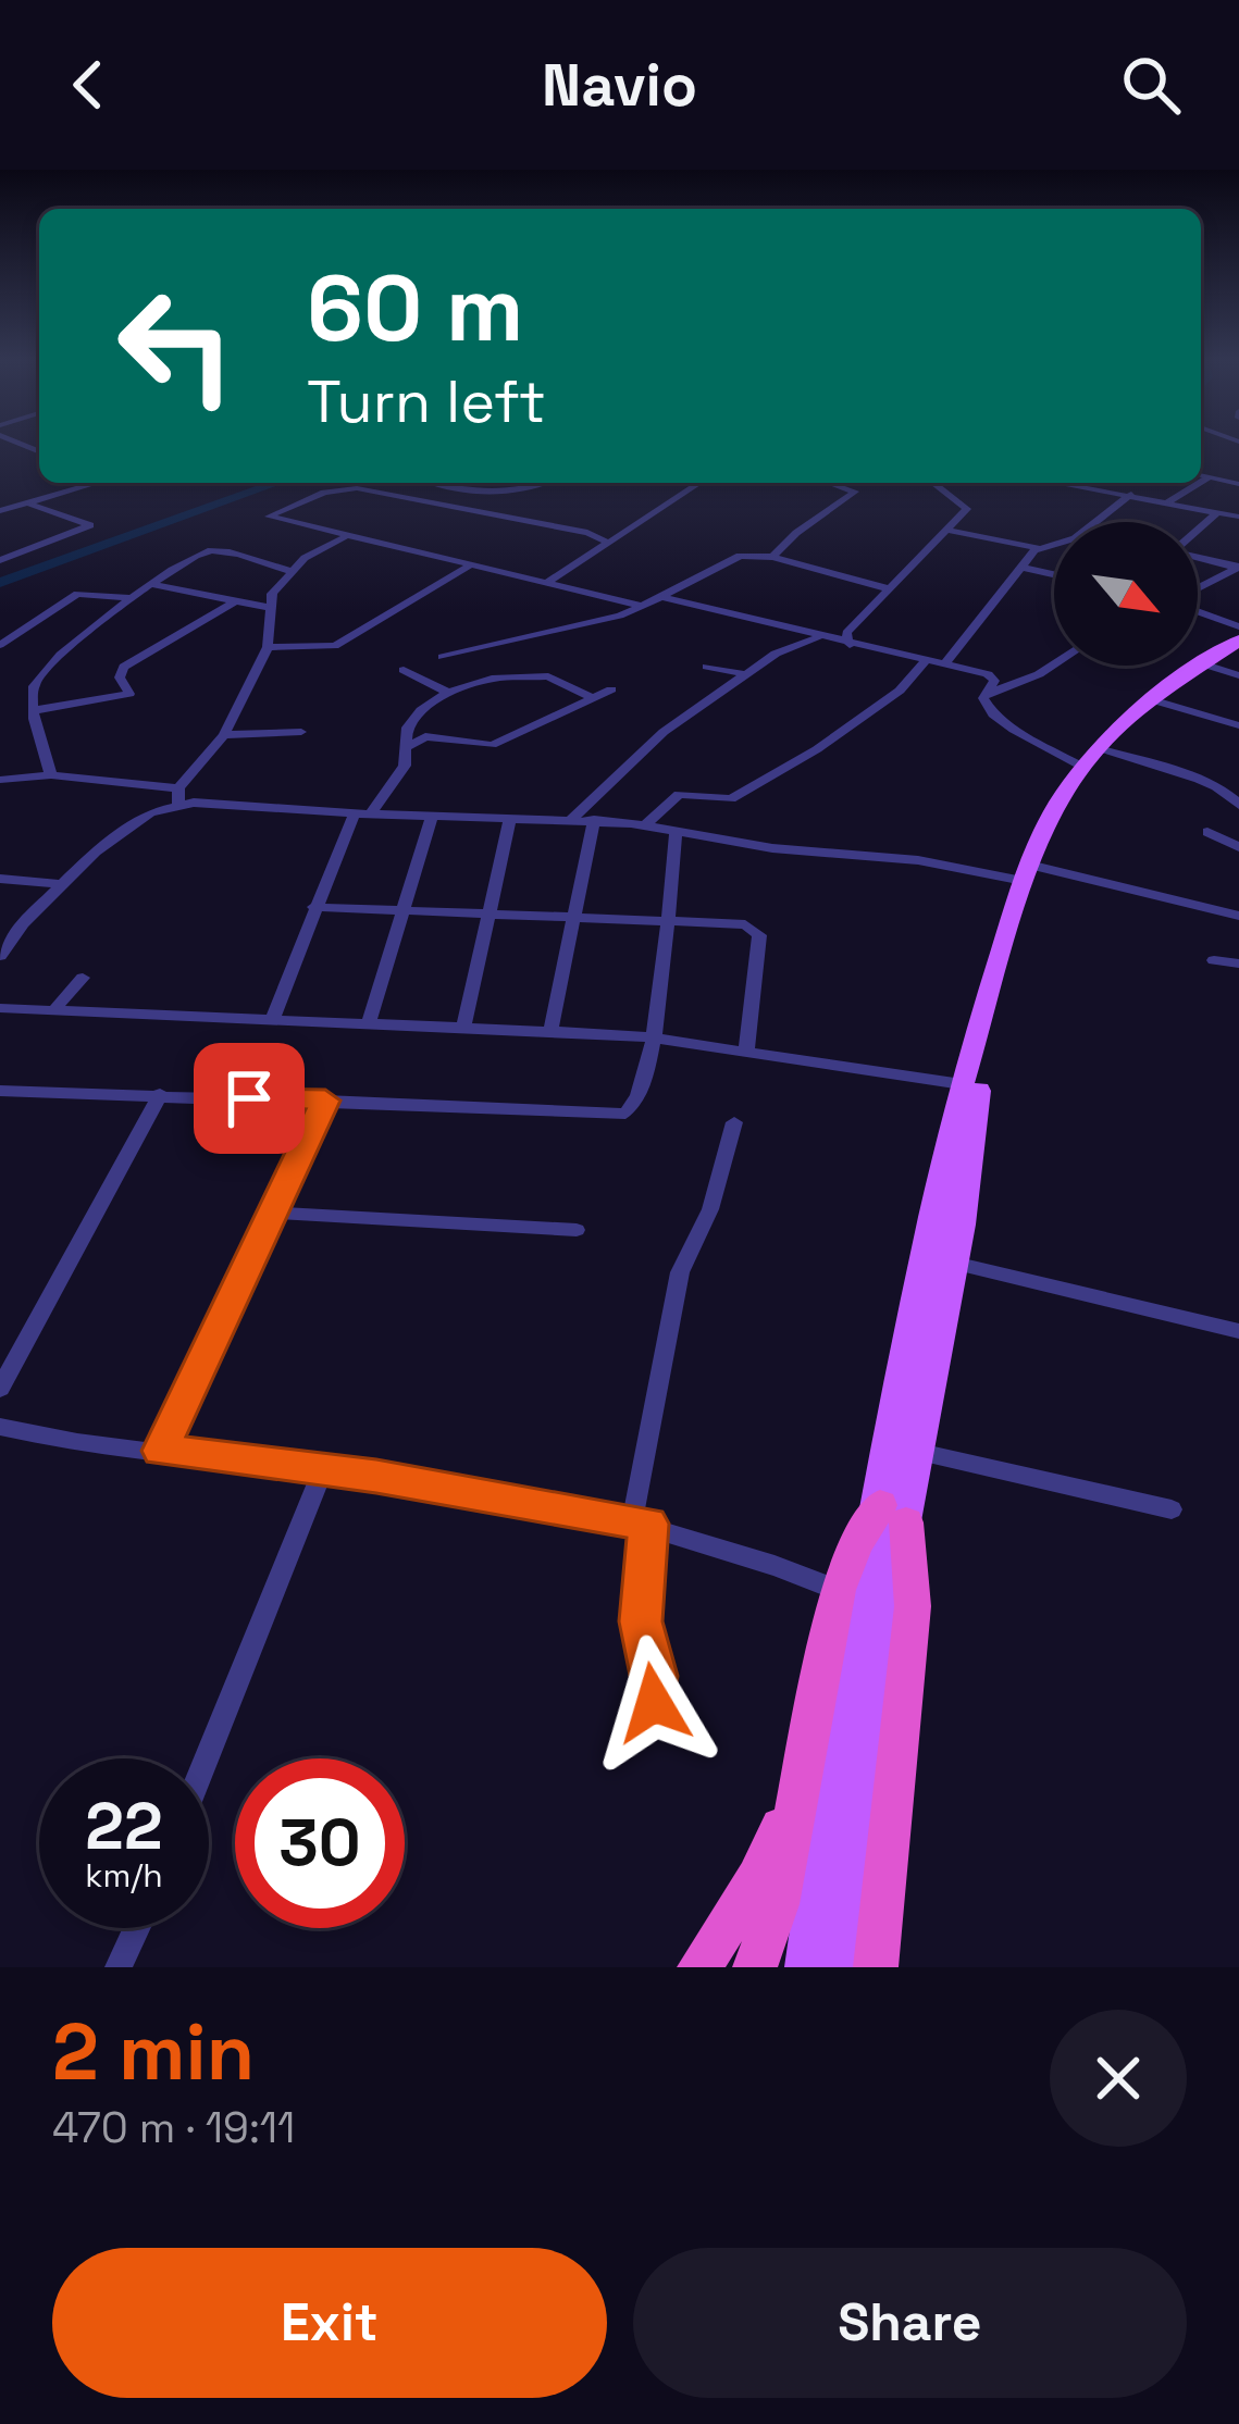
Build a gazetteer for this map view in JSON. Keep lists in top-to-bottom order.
{
  "north": "bottom right",
  "page": {
    "header": "Navio",
    "turn": ["60 m", "Turn left"],
    "speed": "22 km/h",
    "limit": "30",
    "heading": ["2 min", "470 m · 19:11"],
    "buttons": ["Exit", "Share"]
  }
}
